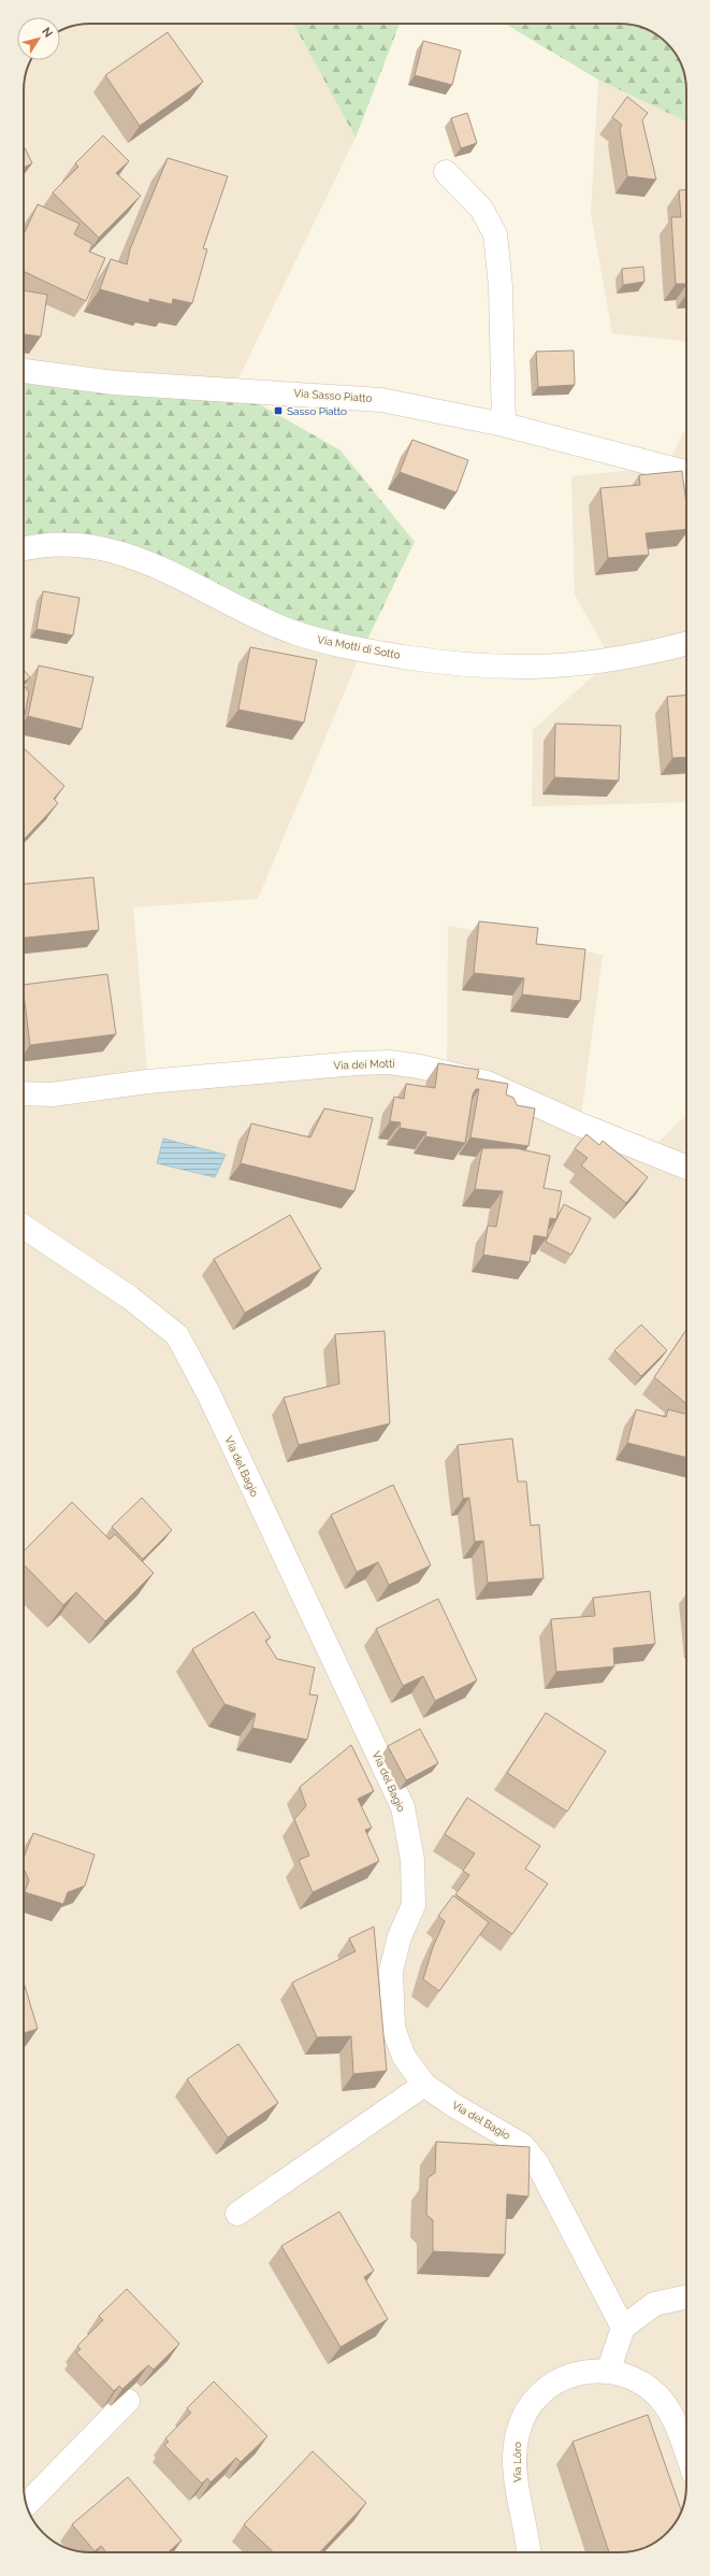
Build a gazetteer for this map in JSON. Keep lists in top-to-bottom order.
{
  "streets": {
    "street": [
      "Via Sasso Piatto",
      "Via Motti di Sotto",
      "Via dei Motti",
      "Via del Bagio",
      "Via Lôro"
    ]
  },
  "places": {
    "transit": ["Sasso Piatto"]
  },
  "north": "top right"
}
